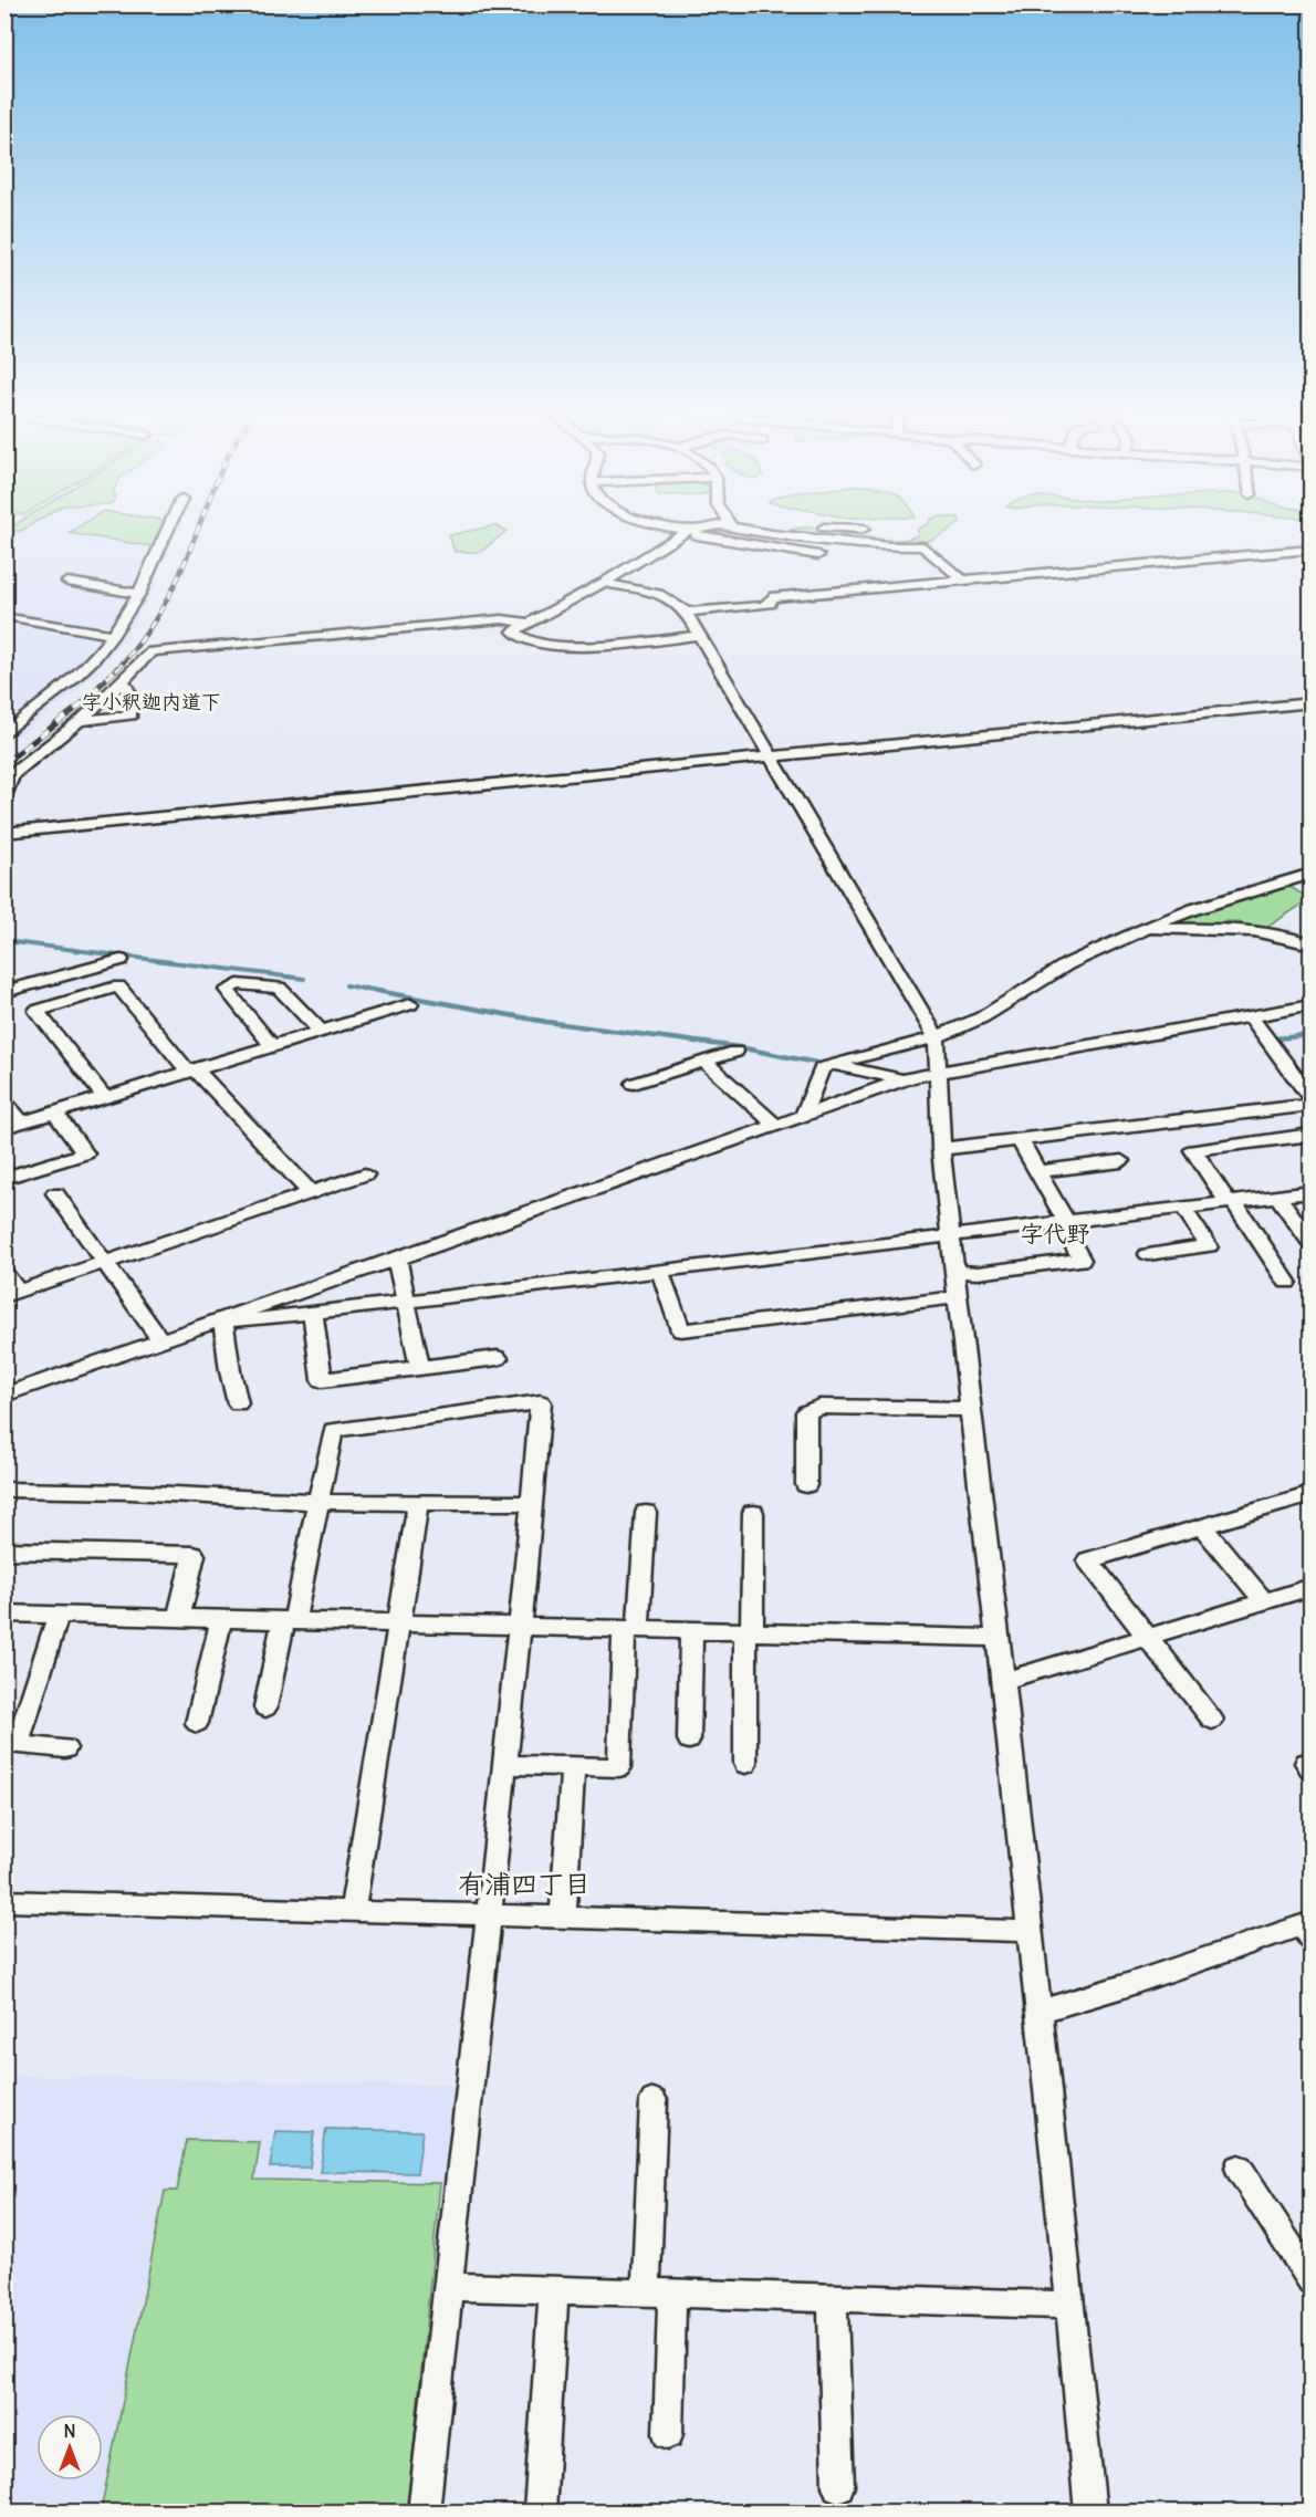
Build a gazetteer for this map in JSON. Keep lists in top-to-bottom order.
{
  "districts": ["字小釈迦内道下", "字代野", "有浦四丁目"],
  "north": "top"
}
